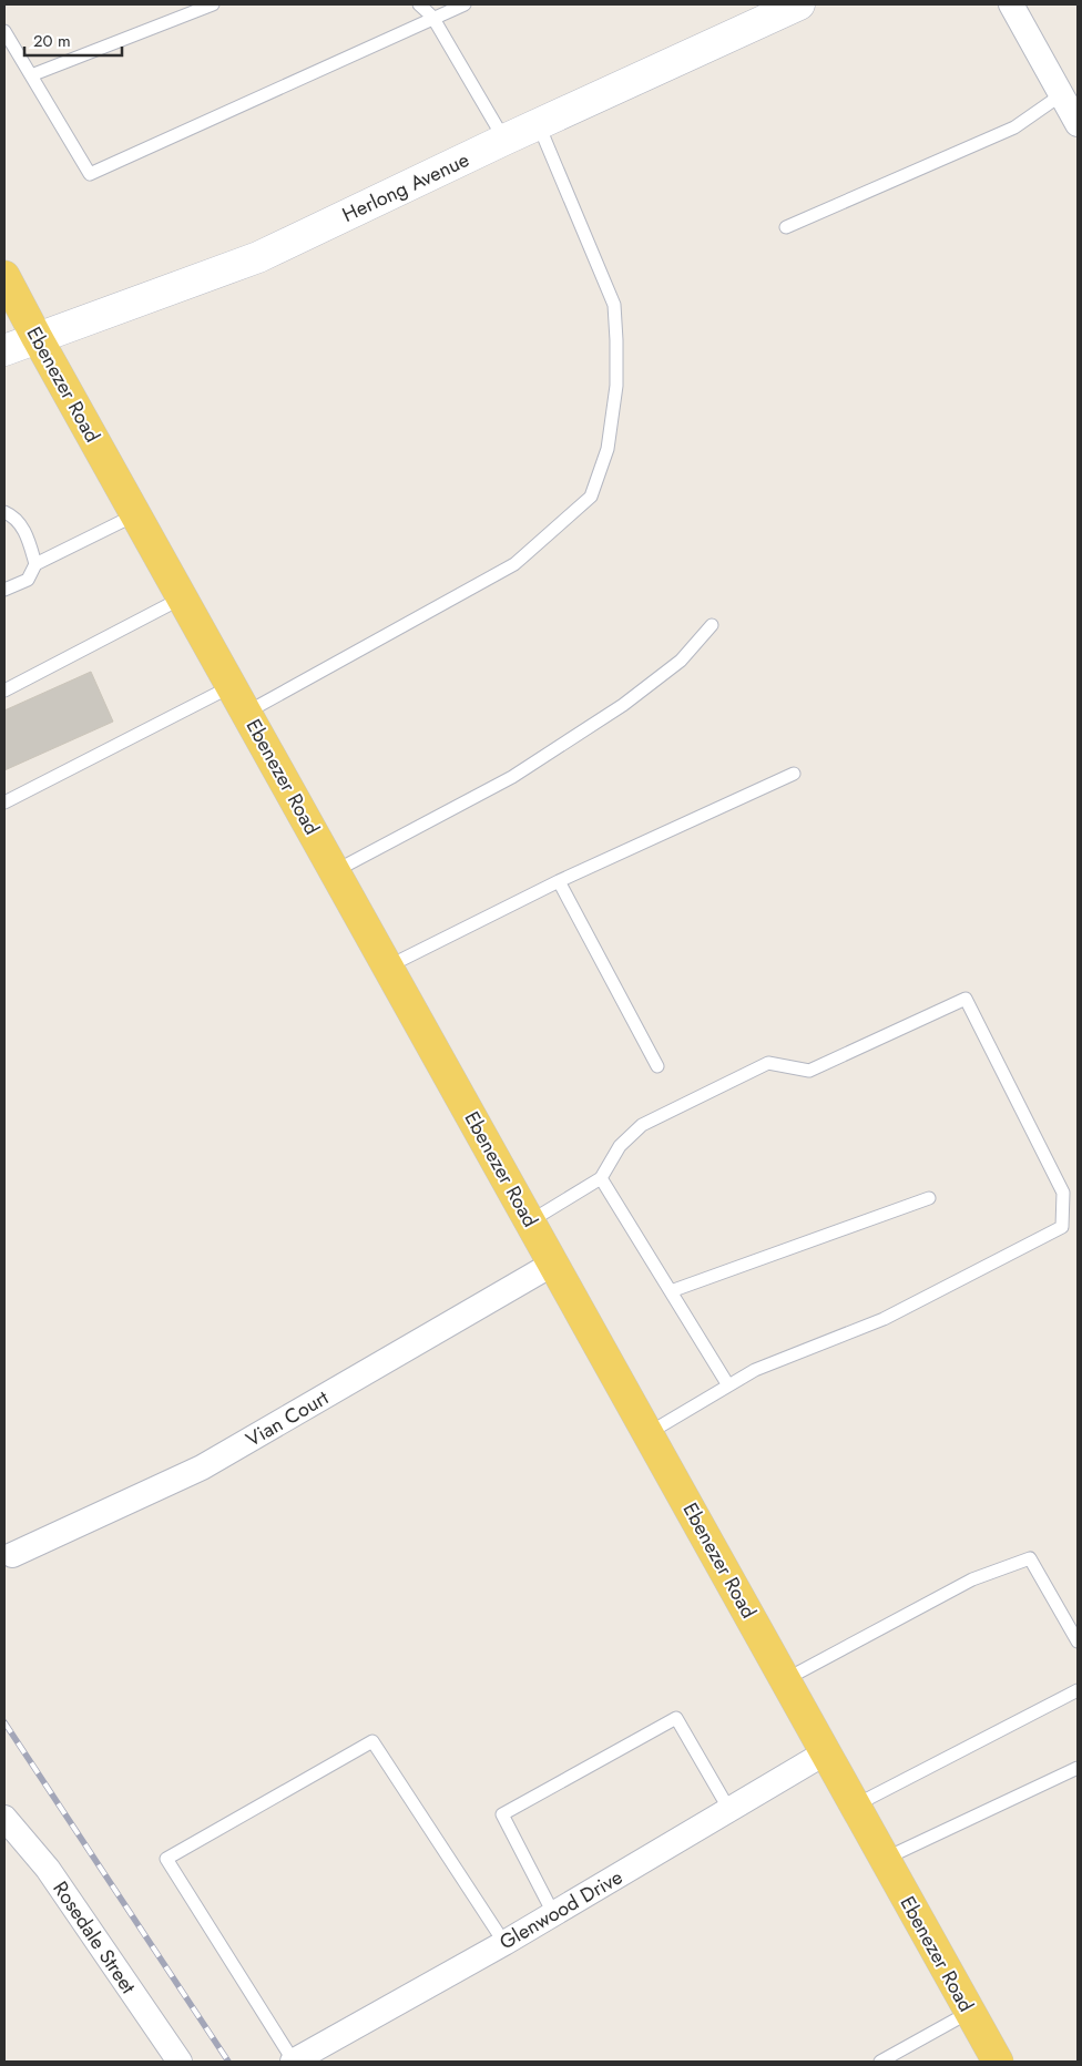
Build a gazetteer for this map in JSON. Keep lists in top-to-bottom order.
{
  "streets": {
    "main road": ["Ebenezer Road"],
    "street": [
      "Herlong Avenue",
      "Vian Court",
      "Glenwood Drive",
      "Rosedale Street"
    ]
  },
  "crossings": [
    ["Herlong Avenue", "Ebenezer Road"],
    ["Ebenezer Road", "Vian Court"],
    ["Ebenezer Road", "Glenwood Drive"]
  ],
  "scale_bar": "20 m"
}
